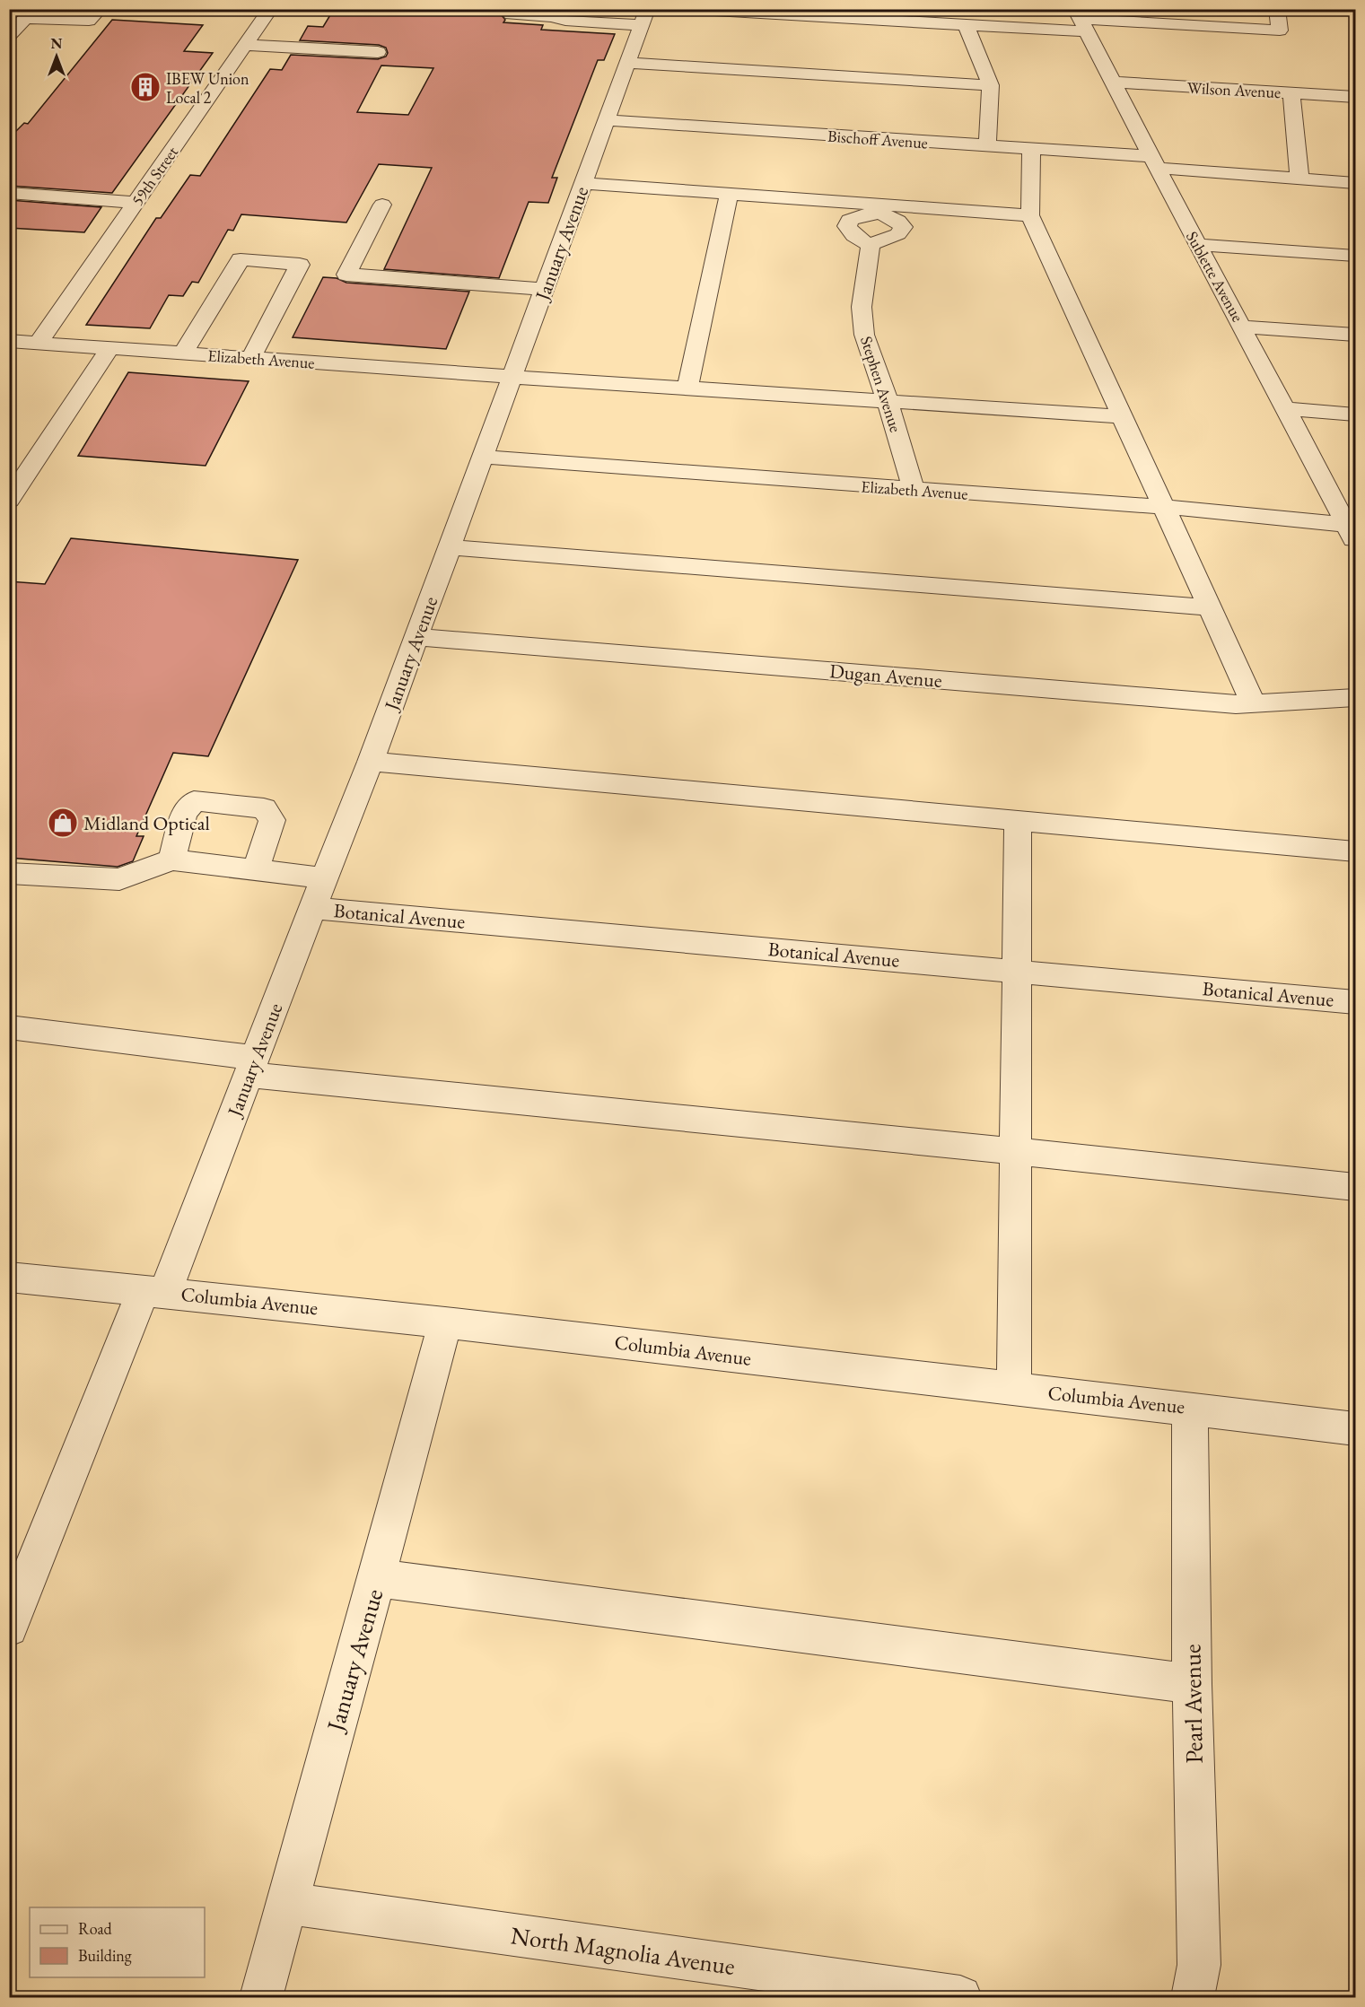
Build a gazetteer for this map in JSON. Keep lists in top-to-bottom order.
{
  "streets": {
    "street": [
      "Wilson Avenue",
      "Bischoff Avenue",
      "59th Street",
      "January Avenue",
      "Sublette Avenue",
      "Elizabeth Avenue",
      "Stephen Avenue",
      "Dugan Avenue",
      "Botanical Avenue",
      "Columbia Avenue",
      "Pearl Avenue",
      "North Magnolia Avenue"
    ]
  },
  "crossings": [
    ["Wilson Avenue", "Sublette Avenue"],
    ["Bischoff Avenue", "January Avenue"],
    ["Bischoff Avenue", "Sublette Avenue"],
    ["59th Street", "Elizabeth Avenue"],
    ["January Avenue", "Elizabeth Avenue"],
    ["January Avenue", "Dugan Avenue"],
    ["January Avenue", "Botanical Avenue"],
    ["January Avenue", "Columbia Avenue"],
    ["January Avenue", "North Magnolia Avenue"],
    ["Sublette Avenue", "Elizabeth Avenue"],
    ["Elizabeth Avenue", "Stephen Avenue"],
    ["Columbia Avenue", "Pearl Avenue"]
  ],
  "places": {
    "building": ["IBEW Union Local 2"],
    "shop": ["Midland Optical"]
  },
  "legend": ["Road", "Building"],
  "north": "top"
}
